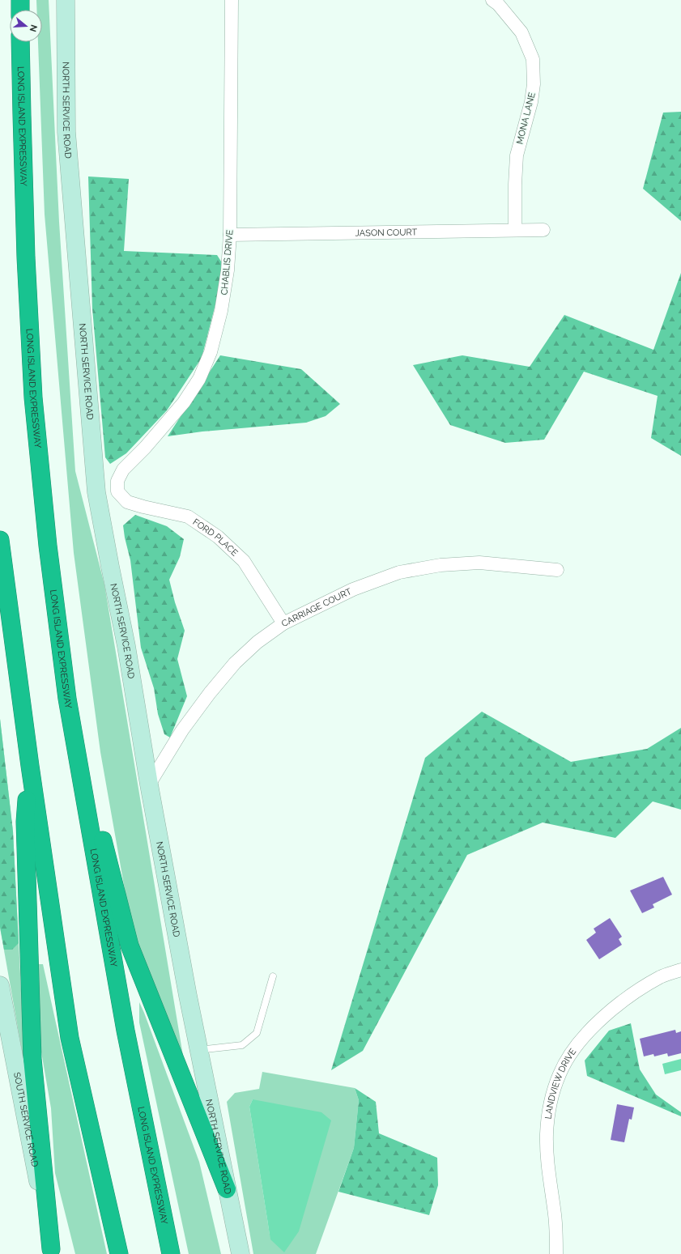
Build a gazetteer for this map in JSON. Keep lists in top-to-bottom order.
{
  "streets": {
    "highway": ["LONG ISLAND EXPRESSWAY"],
    "main road": ["NORTH SERVICE ROAD", "SOUTH SERVICE ROAD"],
    "street": [
      "MONA LANE",
      "JASON COURT",
      "CHABLIS DRIVE",
      "FORD PLACE",
      "CARRIAGE COURT",
      "LANDVIEW DRIVE"
    ]
  },
  "crossings": [
    ["NORTH SERVICE ROAD", "CARRIAGE COURT"],
    ["MONA LANE", "JASON COURT"],
    ["JASON COURT", "CHABLIS DRIVE"],
    ["CHABLIS DRIVE", "FORD PLACE"],
    ["FORD PLACE", "CARRIAGE COURT"]
  ],
  "north": "right"
}
